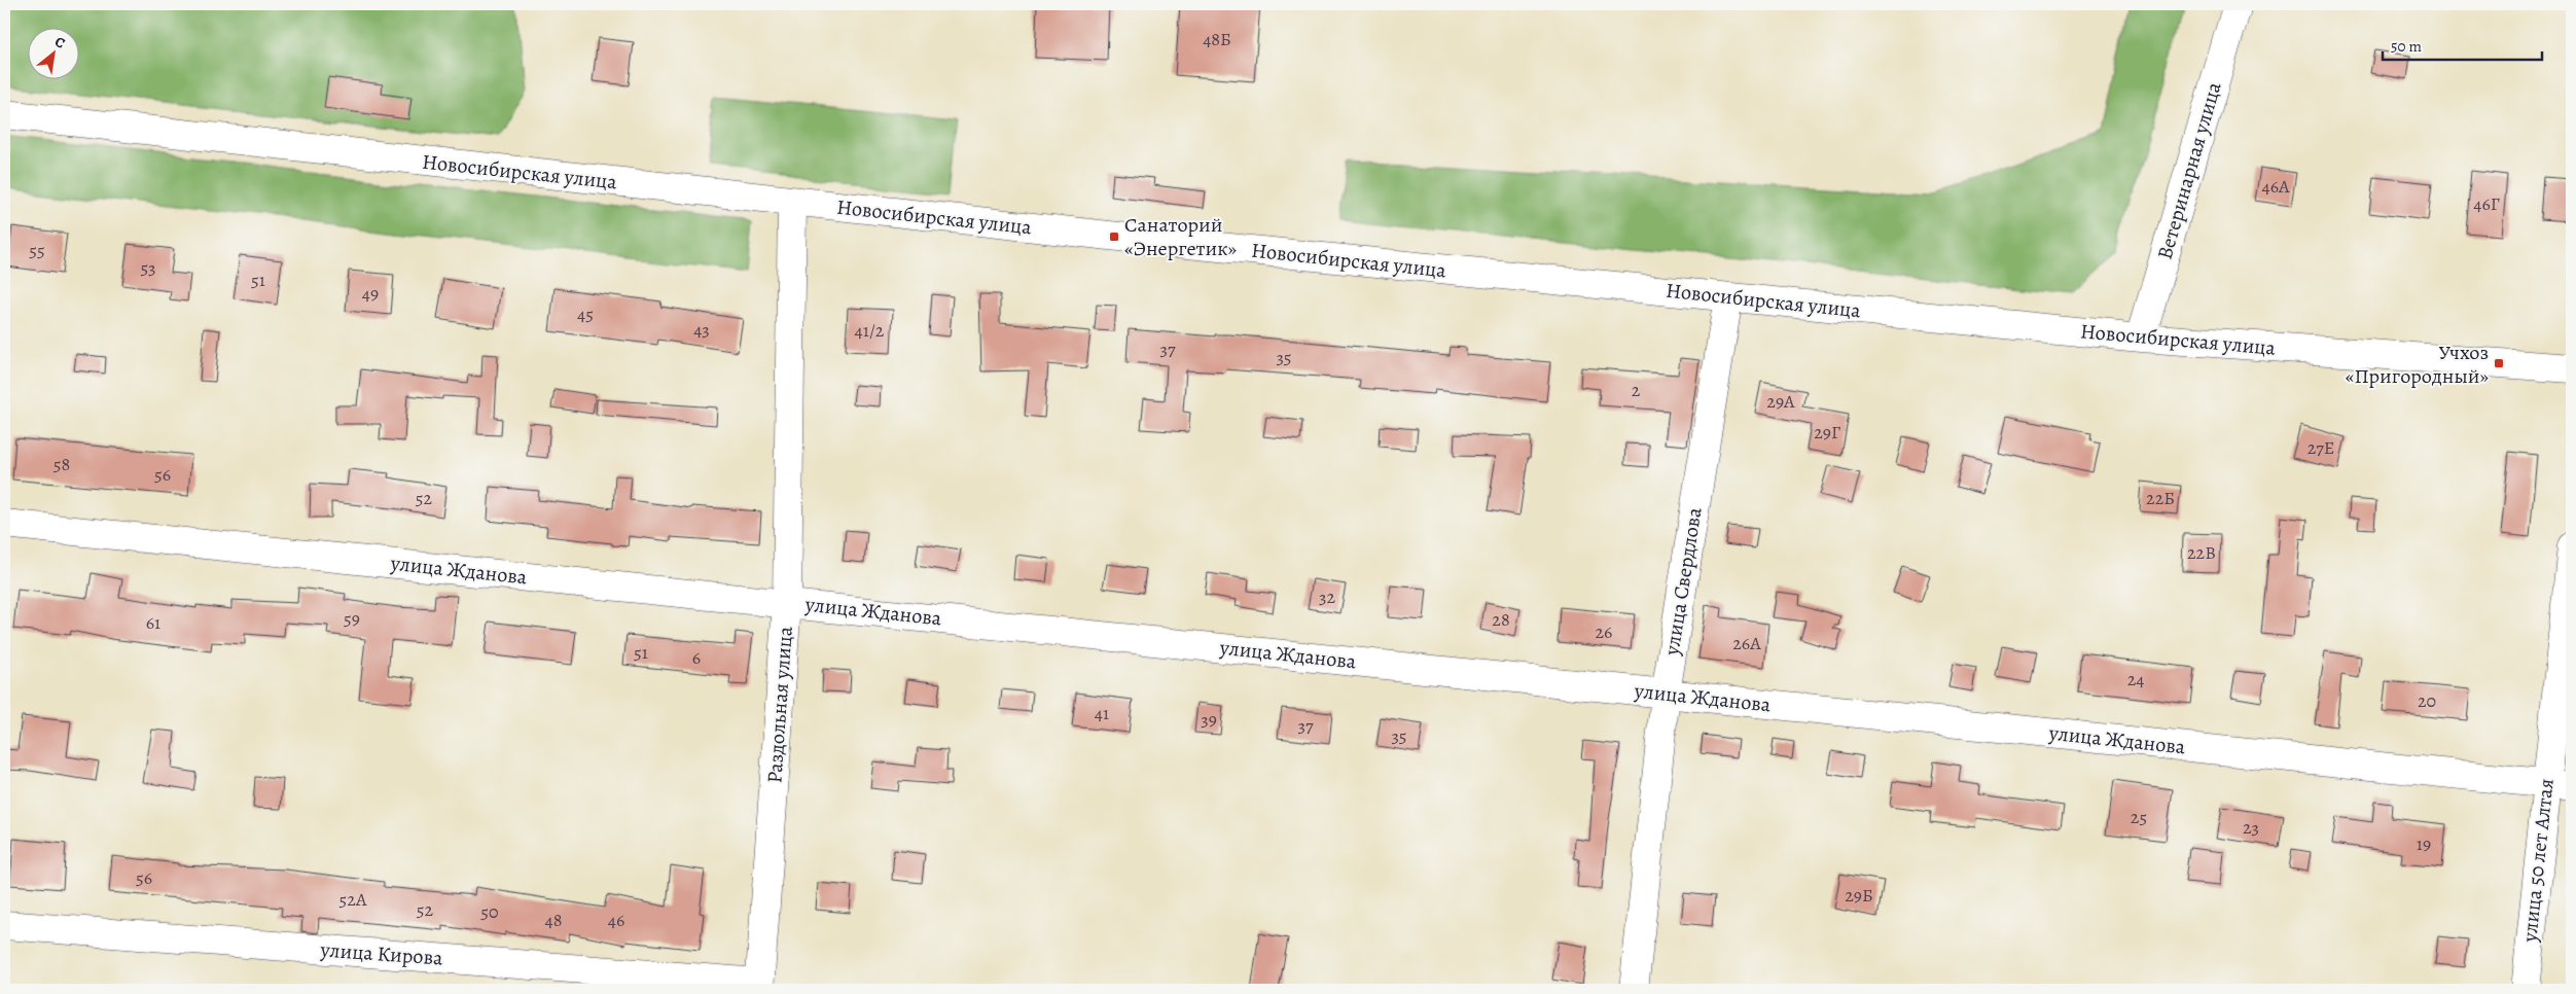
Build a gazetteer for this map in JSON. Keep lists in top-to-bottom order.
{
  "streets": {
    "street": [
      "Ветеринарная улица",
      "Новосибирская улица",
      "улица Жданова",
      "улица Свердлова",
      "Раздольная улица",
      "улица 50 лет Алтая",
      "улица Кирова"
    ]
  },
  "crossings": [
    ["Ветеринарная улица", "Новосибирская улица"],
    ["Новосибирская улица", "улица Свердлова"],
    ["Новосибирская улица", "Раздольная улица"],
    ["улица Жданова", "улица Свердлова"],
    ["улица Жданова", "Раздольная улица"],
    ["улица Жданова", "улица 50 лет Алтая"],
    ["Раздольная улица", "улица Кирова"]
  ],
  "places": {
    "transit": ["Санаторий «Энергетик»", "Учхоз «Пригородный»"]
  },
  "house_numbers": [
    "48Б",
    "46А",
    "46Г",
    "55",
    "53",
    "51",
    "49",
    "45",
    "43",
    "41/2",
    "37",
    "35",
    "2",
    "29А",
    "29Г",
    "27Е",
    "58",
    "56",
    "52",
    "22Б",
    "22В",
    "32",
    "59",
    "28",
    "61",
    "26",
    "26А",
    "51",
    "6",
    "24",
    "20",
    "41",
    "39",
    "37",
    "35",
    "25",
    "23",
    "19",
    "56",
    "29Б",
    "52А",
    "52",
    "50",
    "48",
    "46"
  ],
  "scale_bar": "50 m",
  "north": "top right"
}
